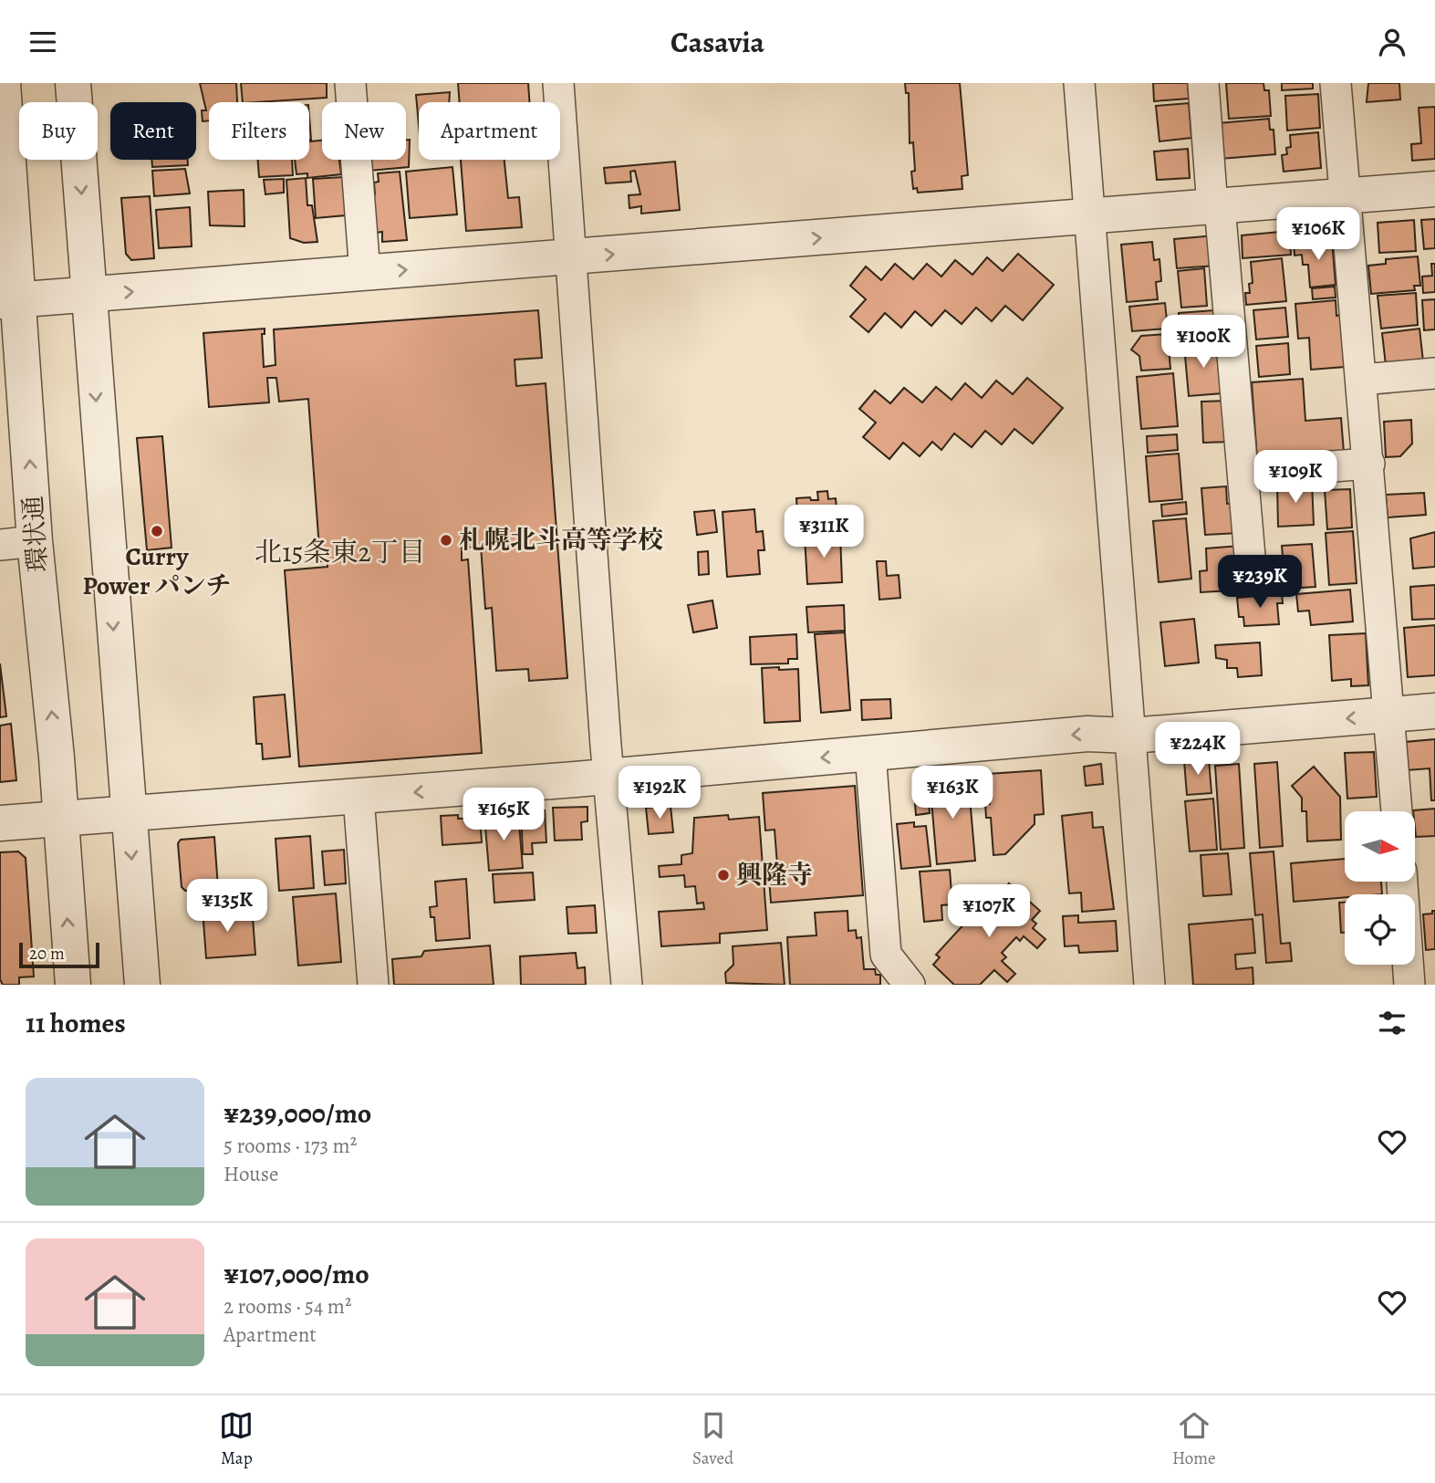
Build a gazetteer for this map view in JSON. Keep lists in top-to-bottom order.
{
  "streets": {
    "street": ["環状通"]
  },
  "districts": ["北15条東2丁目"],
  "places": ["Curry Power パンチ", "札幌北斗高等学校", "興隆寺"],
  "scale_bar": "20 m",
  "north": "right",
  "page": {
    "header": "Casavia",
    "chip": [
      "Buy",
      "Rent",
      "Filters",
      "New",
      "Apartment"
    ],
    "price": [
      "¥106K",
      "¥100K",
      "¥109K",
      "¥311K",
      "¥239K",
      "¥224K",
      "¥192K",
      "¥163K",
      "¥165K",
      "¥135K",
      "¥107K"
    ],
    "scale": "20 m",
    "heading": "11 homes",
    "list": [
      {
        "name": "¥239,000/mo",
        "note": "5 rooms · 173 m² · House"
      },
      {
        "name": "¥107,000/mo",
        "note": "2 rooms · 54 m² · Apartment"
      }
    ],
    "tabs": ["Map", "Saved", "Home"]
  }
}
